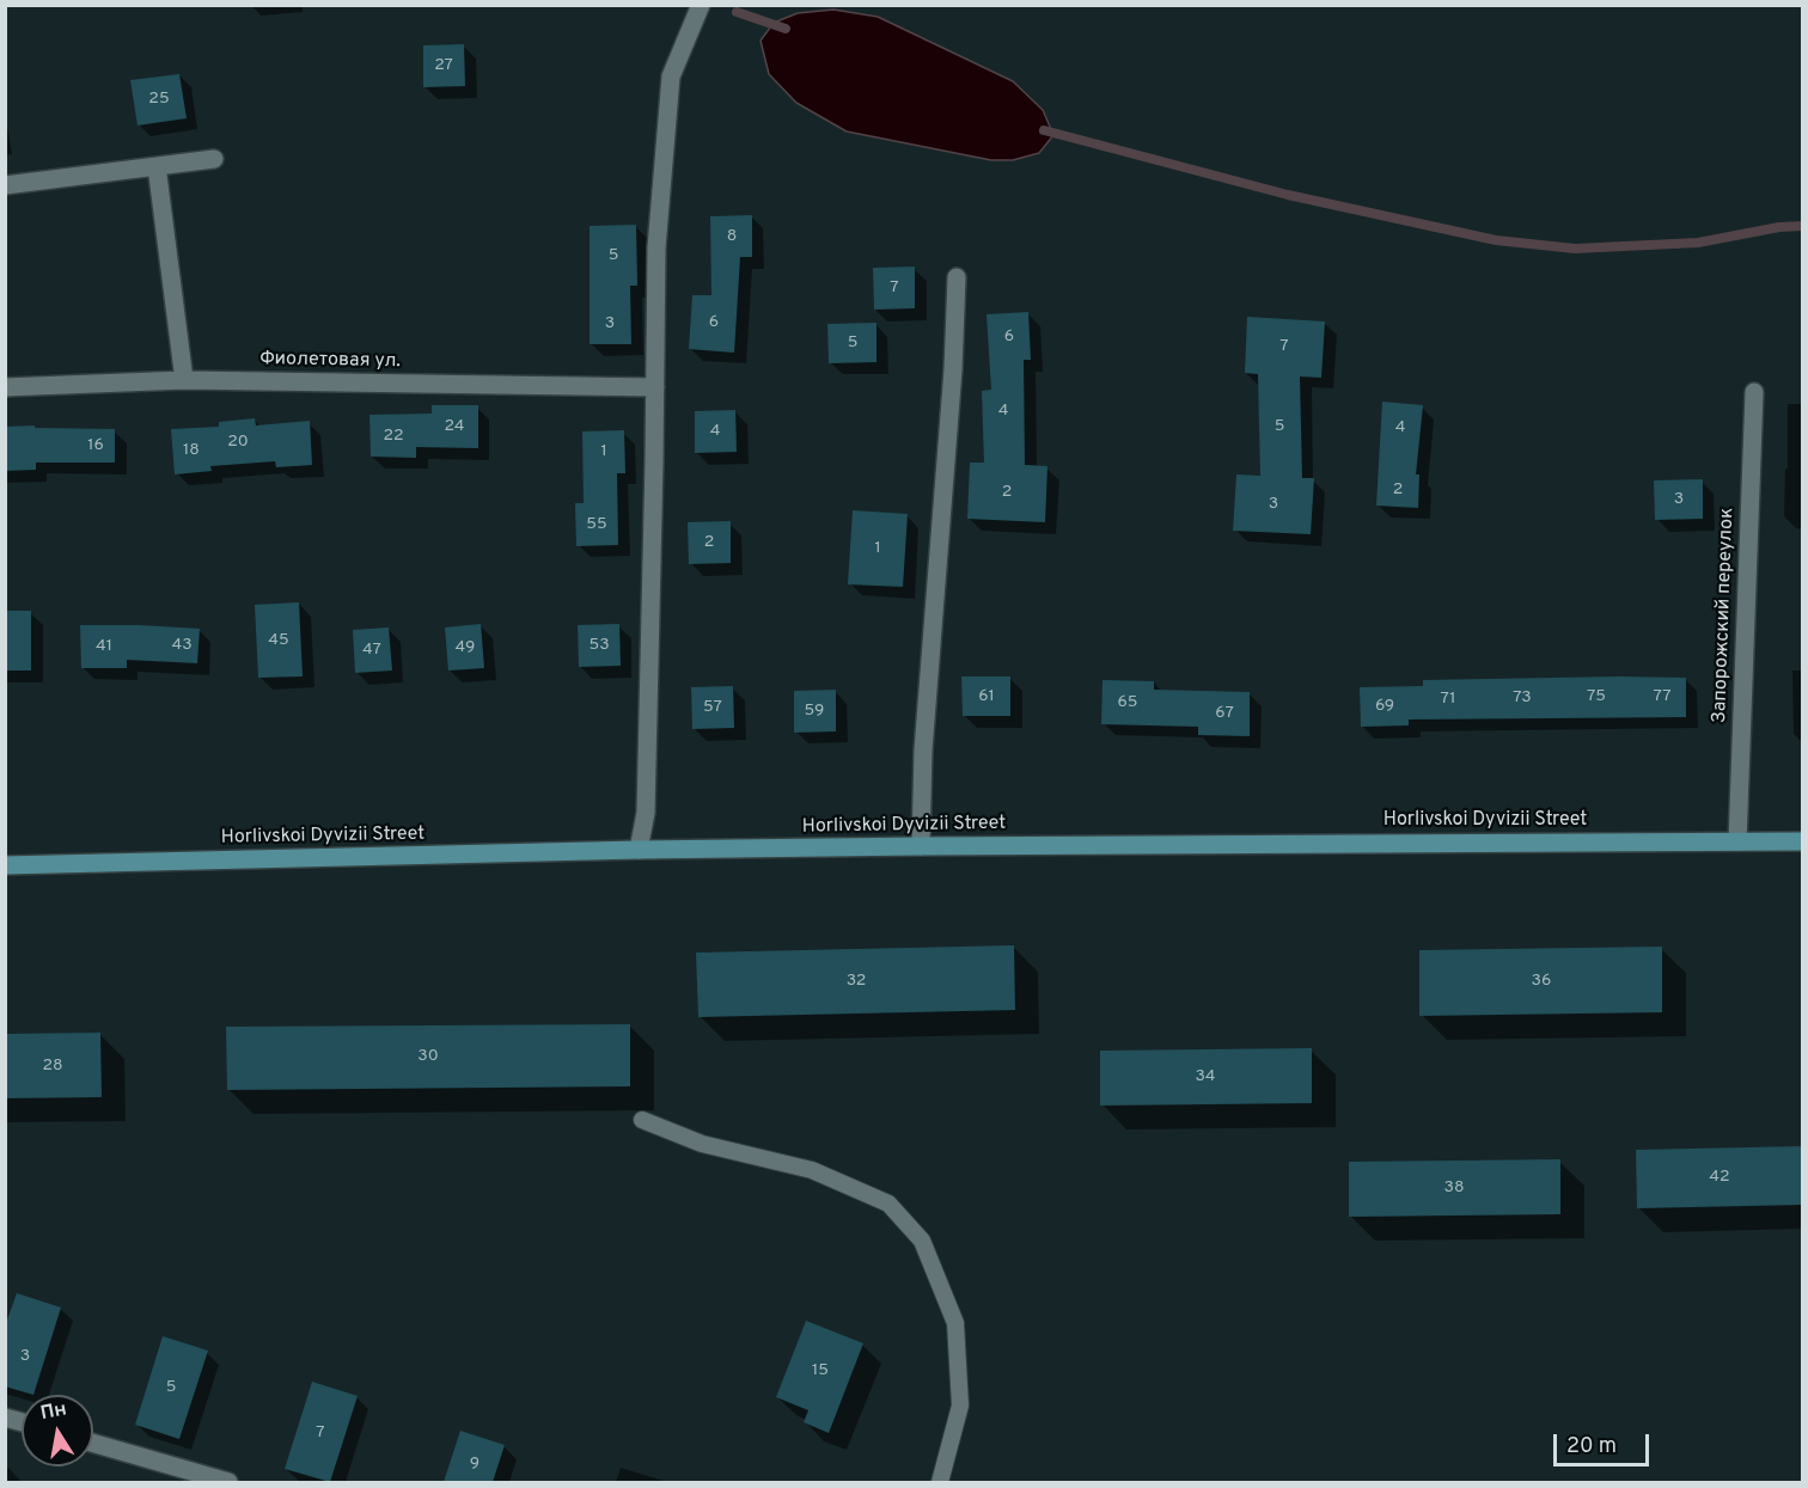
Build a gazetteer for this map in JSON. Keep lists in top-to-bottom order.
{
  "streets": {
    "main road": ["Horlivskoi Dyvizii Street"],
    "street": ["Фиолетовая ул.", "Запорожский переулок"]
  },
  "crossings": [
    ["Запорожский переулок", "Horlivskoi Dyvizii Street"]
  ],
  "house_numbers": [
    "27",
    "25",
    "8",
    "5",
    "7",
    "6",
    "3",
    "6",
    "5",
    "7",
    "4",
    "24",
    "5",
    "4",
    "4",
    "22",
    "20",
    "16",
    "18",
    "1",
    "2",
    "2",
    "3",
    "3",
    "55",
    "2",
    "1",
    "45",
    "43",
    "53",
    "41",
    "49",
    "47",
    "61",
    "75",
    "77",
    "73",
    "71",
    "65",
    "69",
    "57",
    "59",
    "67",
    "32",
    "36",
    "30",
    "28",
    "34",
    "42",
    "38",
    "3",
    "15",
    "5",
    "7",
    "9"
  ],
  "scale_bar": "20 m",
  "north": "top"
}
